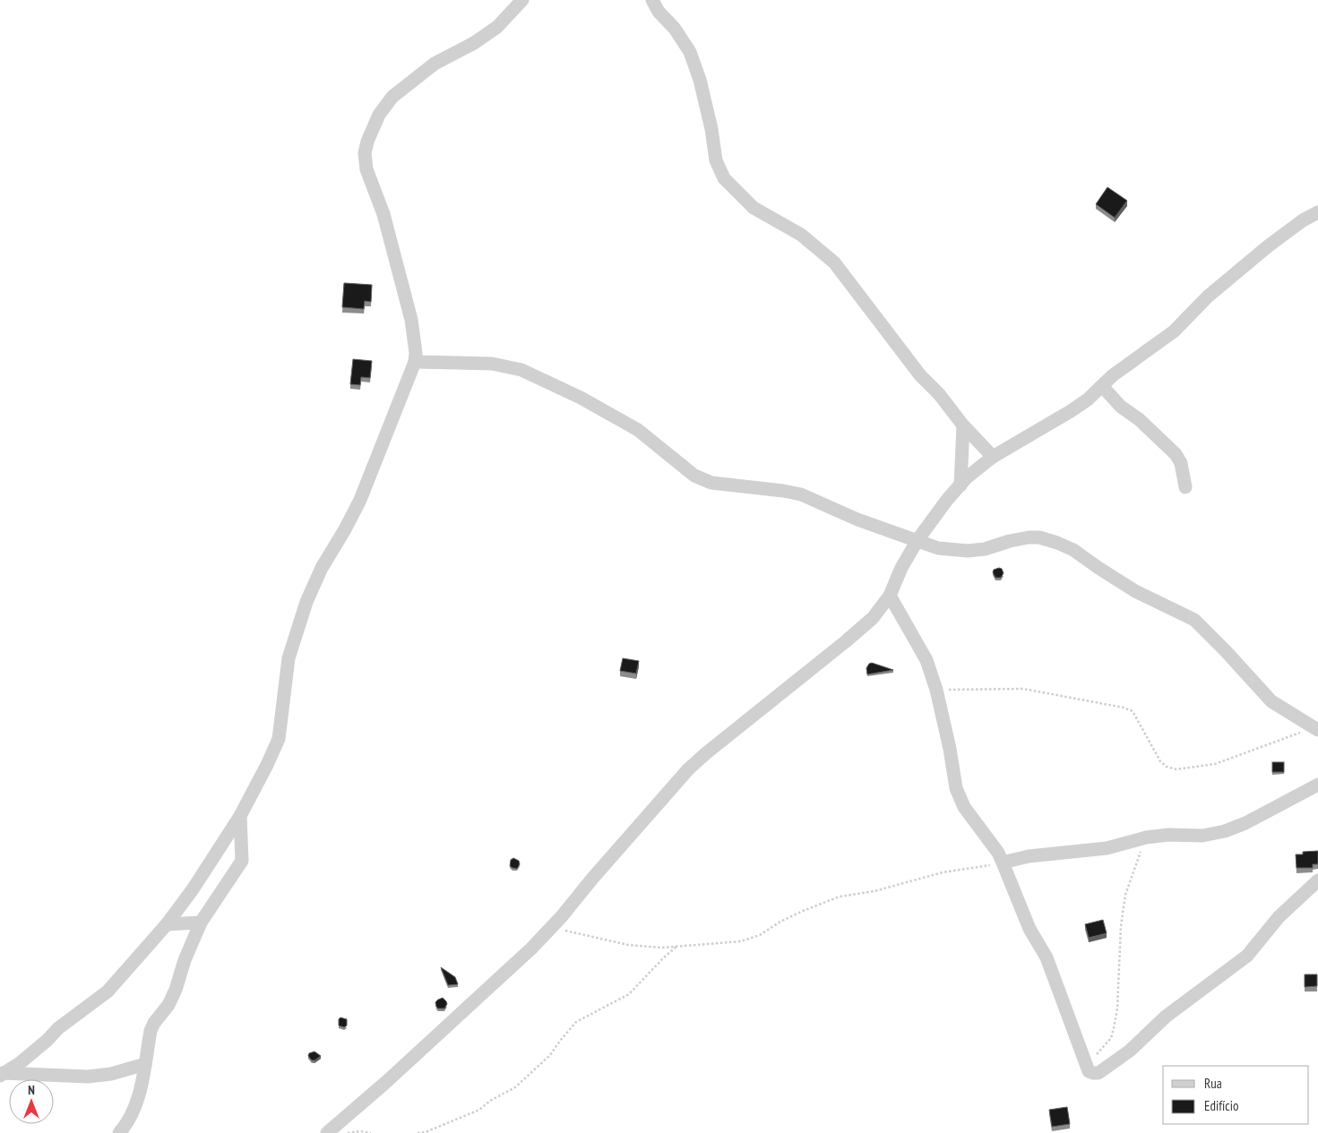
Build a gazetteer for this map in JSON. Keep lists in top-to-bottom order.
{
  "legend": ["Rua", "Edifício"],
  "north": "top"
}
